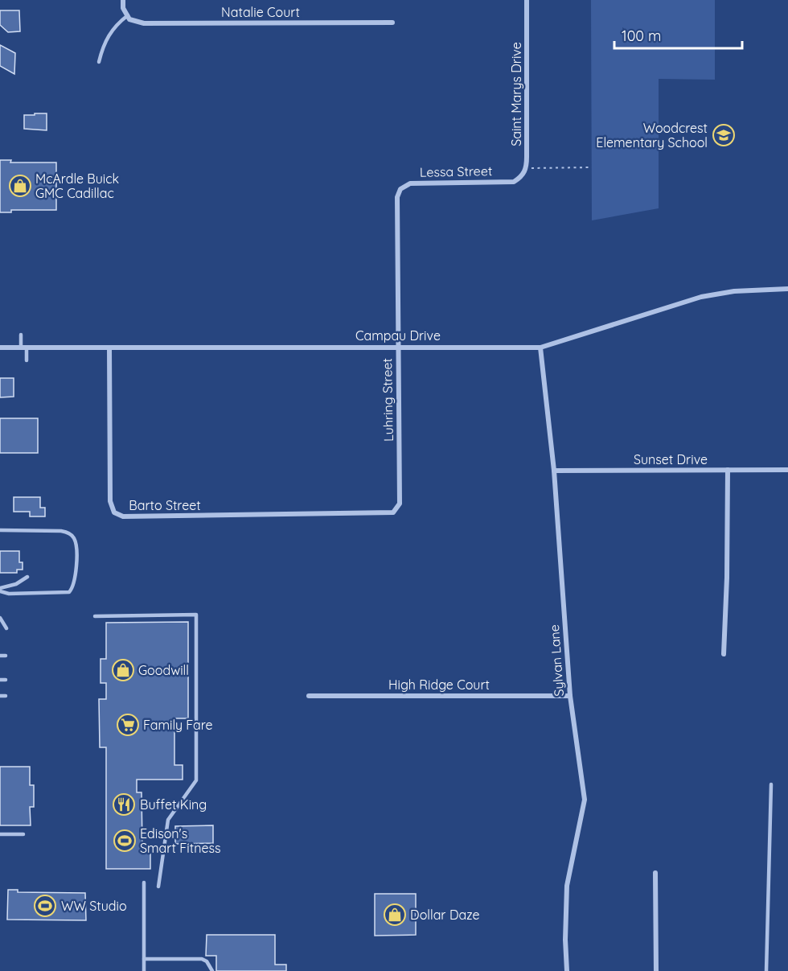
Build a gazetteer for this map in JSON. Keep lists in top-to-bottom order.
{
  "streets": {
    "street": [
      "Natalie Court",
      "Saint Marys Drive",
      "Lessa Street",
      "Campau Drive",
      "Luhring Street",
      "Sunset Drive",
      "Barto Street",
      "Sylvan Lane",
      "High Ridge Court"
    ]
  },
  "crossings": [
    ["Saint Marys Drive", "Lessa Street"],
    ["Lessa Street", "Luhring Street"],
    ["Campau Drive", "Luhring Street"],
    ["Campau Drive", "Barto Street"],
    ["Campau Drive", "Sylvan Lane"],
    ["Luhring Street", "Barto Street"],
    ["Sunset Drive", "Sylvan Lane"],
    ["Sylvan Lane", "High Ridge Court"]
  ],
  "places": {
    "school or university": ["Woodcrest Elementary School"],
    "shop": ["McArdle Buick GMC Cadillac", "Goodwill", "Dollar Daze"],
    "supermarket": ["Family Fare"],
    "restaurant": ["Buffet King"],
    "sports": ["Edison's Smart Fitness", "WW Studio"]
  },
  "scale_bar": "100 m"
}
